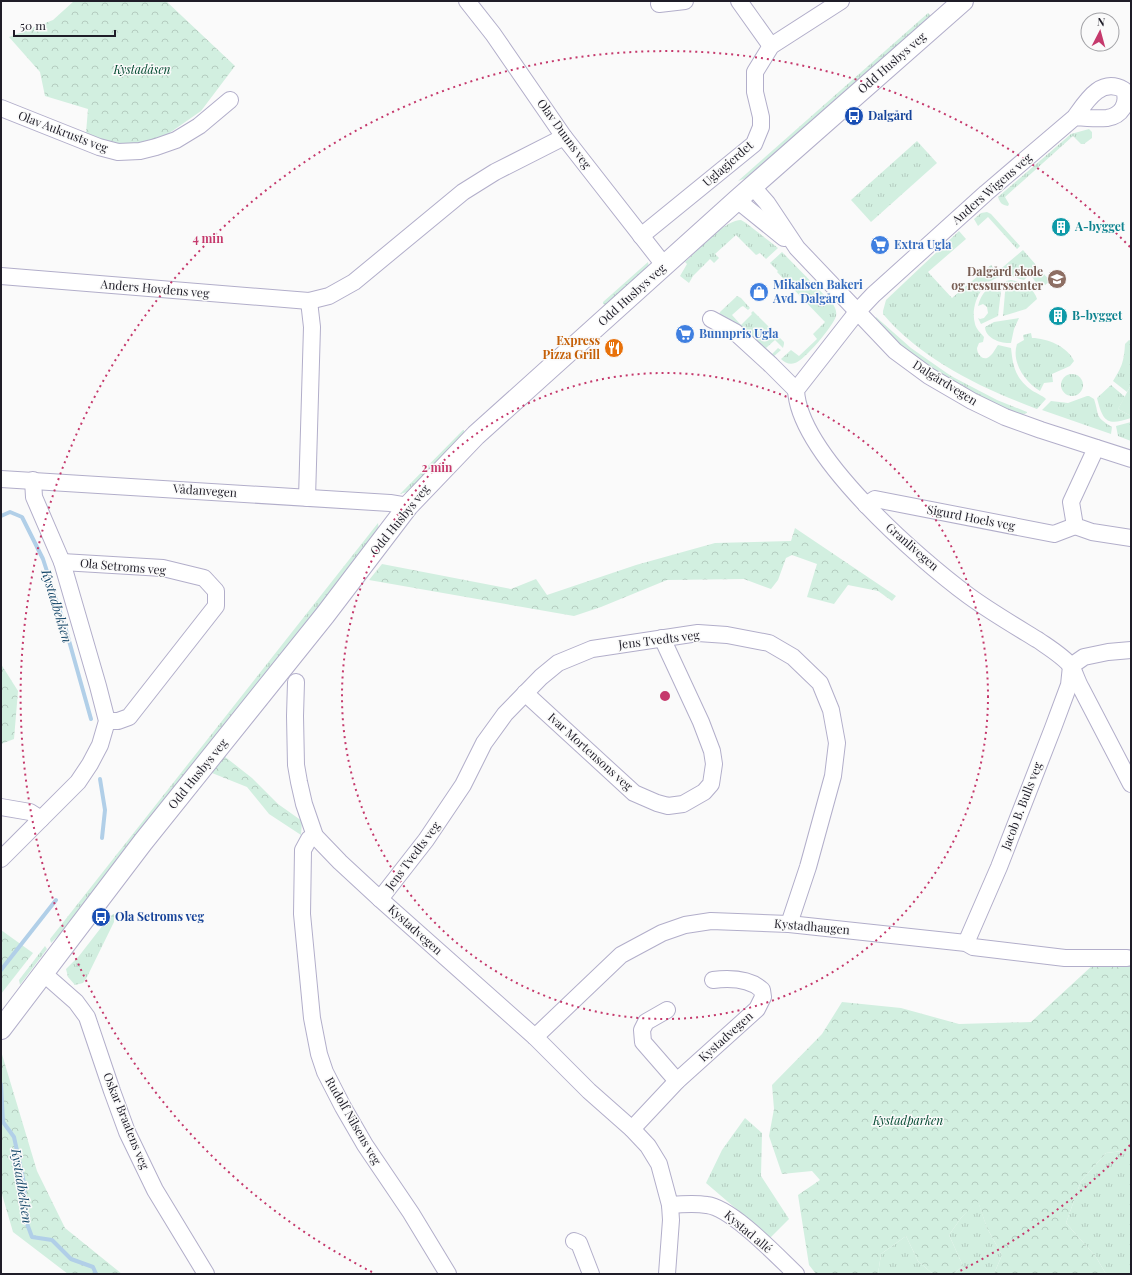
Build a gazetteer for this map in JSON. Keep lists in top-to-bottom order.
{
  "streets": {
    "street": [
      "Odd Husbys veg",
      "Olav Aukrusts veg",
      "Olav Duuns veg",
      "Uglagjerdet",
      "Anders Wigens veg",
      "Anders Hovdens veg",
      "Dalgårdvegen",
      "Vådanvegen",
      "Sigurd Hoels veg",
      "Granlivegen",
      "Ola Setroms veg",
      "Jens Tvedts veg",
      "Ivar Mortensons veg",
      "Jacob B. Bulls veg",
      "Kystadhaugen",
      "Kystadvegen",
      "Oskar Braatens veg",
      "Rudolf Nilsens veg",
      "Kystad allé"
    ]
  },
  "crossings": [
    ["Odd Husbys veg", "Olav Duuns veg"],
    ["Odd Husbys veg", "Dalgårdvegen"],
    ["Odd Husbys veg", "Vådanvegen"],
    ["Odd Husbys veg", "Oskar Braatens veg"],
    ["Olav Duuns veg", "Uglagjerdet"],
    ["Olav Duuns veg", "Anders Hovdens veg"],
    ["Anders Wigens veg", "Dalgårdvegen"],
    ["Vådanvegen", "Ola Setroms veg"],
    ["Sigurd Hoels veg", "Granlivegen"],
    ["Granlivegen", "Jacob B. Bulls veg"],
    ["Jens Tvedts veg", "Ivar Mortensons veg"],
    ["Jens Tvedts veg", "Kystadhaugen"],
    ["Jens Tvedts veg", "Kystadvegen"],
    ["Jacob B. Bulls veg", "Kystadhaugen"],
    ["Kystadhaugen", "Kystadvegen"],
    ["Kystadvegen", "Rudolf Nilsens veg"],
    ["Kystadvegen", "Kystad allé"]
  ],
  "water": ["Kystadbekken"],
  "parks": ["Kystadåsen", "Kystadparken"],
  "places": {
    "bus stop": ["Dalgård", "Ola Setroms veg"],
    "building": ["A-bygget", "B-bygget"],
    "supermarket": ["Extra Ugla", "Bunnpris Ugla"],
    "school or university": ["Dalgård skole og ressurssenter"],
    "shop": ["Mikalsen Bakeri Avd. Dalgård"],
    "restaurant": ["Express Pizza Grill"]
  },
  "scale_bar": "50 m",
  "north": "top",
  "rings": ["4 min", "2 min"]
}
